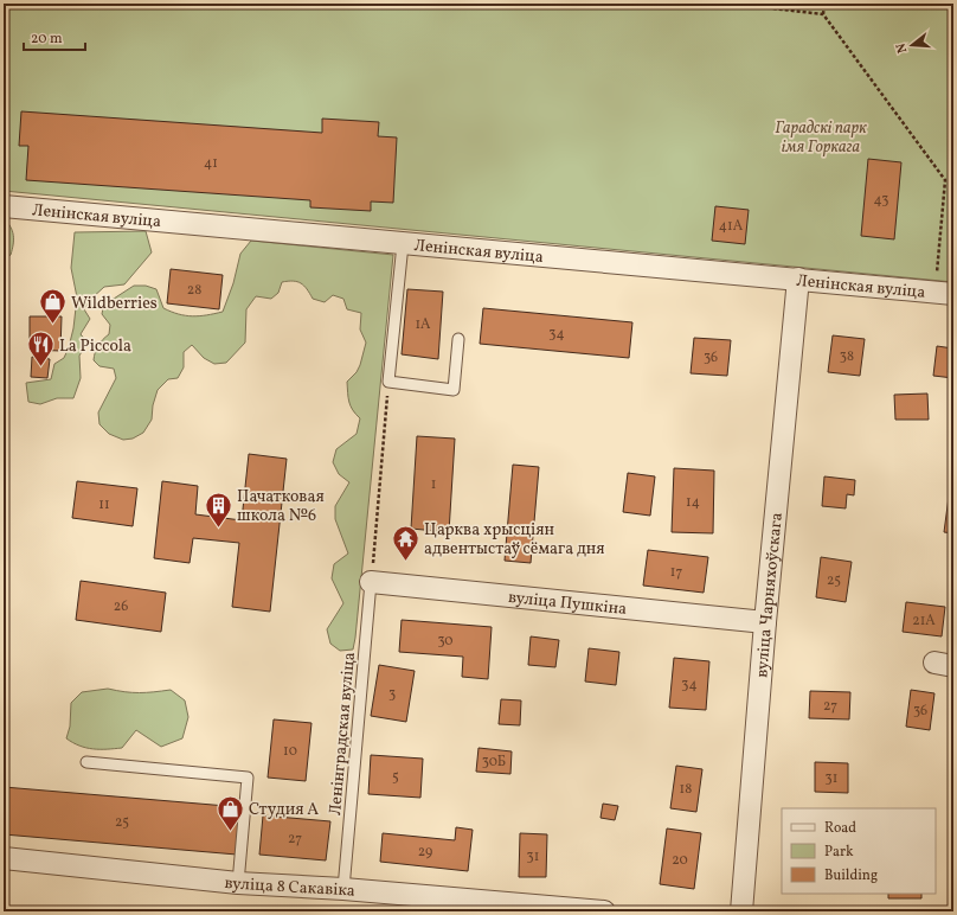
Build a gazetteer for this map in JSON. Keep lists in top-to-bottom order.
{
  "streets": {
    "street": [
      "Ленінская вуліца",
      "вуліца Чарняхоўскага",
      "вуліца Пушкіна",
      "вуліца 8 Сакавіка"
    ],
    "lane": ["Ленінградская вуліца"]
  },
  "crossings": [
    ["Ленінская вуліца", "вуліца Чарняхоўскага"],
    ["вуліца Чарняхоўскага", "вуліца Пушкіна"],
    ["вуліца Пушкіна", "Ленінградская вуліца"],
    ["Ленінградская вуліца", "вуліца 8 Сакавіка"]
  ],
  "parks": ["Гарадскі парк імя Горкага"],
  "places": {
    "shop": ["Wildberries", "Студия А"],
    "restaurant": ["La Piccola"],
    "building": ["Пачатковая школа №6"],
    "temple": ["Царква хрысціян адвентыстаў сёмага дня"]
  },
  "house_numbers": [
    "41",
    "43",
    "41А",
    "28",
    "1А",
    "34",
    "38",
    "36",
    "1",
    "14",
    "11",
    "17",
    "25",
    "26",
    "21А",
    "30",
    "34",
    "3",
    "27",
    "36",
    "10",
    "30Б",
    "5",
    "31",
    "18",
    "25",
    "27",
    "29",
    "31",
    "20"
  ],
  "legend": ["Road", "Park", "Building"],
  "scale_bar": "20 m",
  "north": "left"
}
